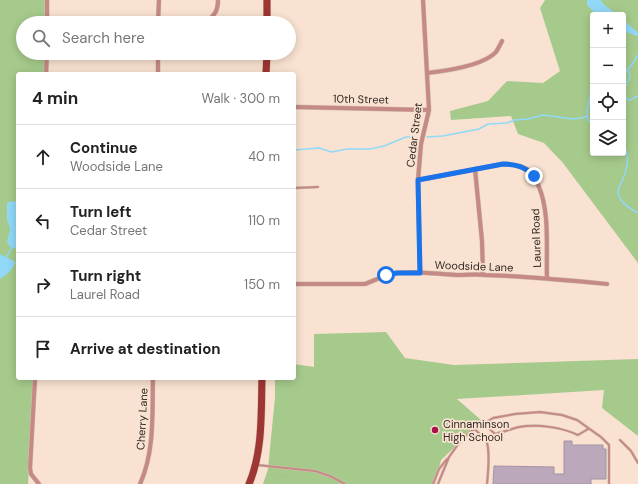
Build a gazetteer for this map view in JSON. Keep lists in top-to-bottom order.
{
  "streets": {
    "street": [
      "10th Street",
      "Cedar Street",
      "Laurel Road",
      "Woodside Lane",
      "Cherry Lane"
    ]
  },
  "crossings": [
    ["10th Street", "Cedar Street"],
    ["Cedar Street", "Laurel Road"],
    ["Cedar Street", "Woodside Lane"],
    ["Laurel Road", "Woodside Lane"]
  ],
  "places": ["Cinnaminson High School"],
  "page": {
    "map_buttons": ["+", "−"],
    "search": "Search here",
    "heading": ["4 min", "Walk · 300 m"],
    "list": [
      ["Continue", "Woodside Lane", "40 m"],
      ["Turn left", "Cedar Street", "110 m"],
      ["Turn right", "Laurel Road", "150 m"],
      "Arrive at destination"
    ]
  }
}
